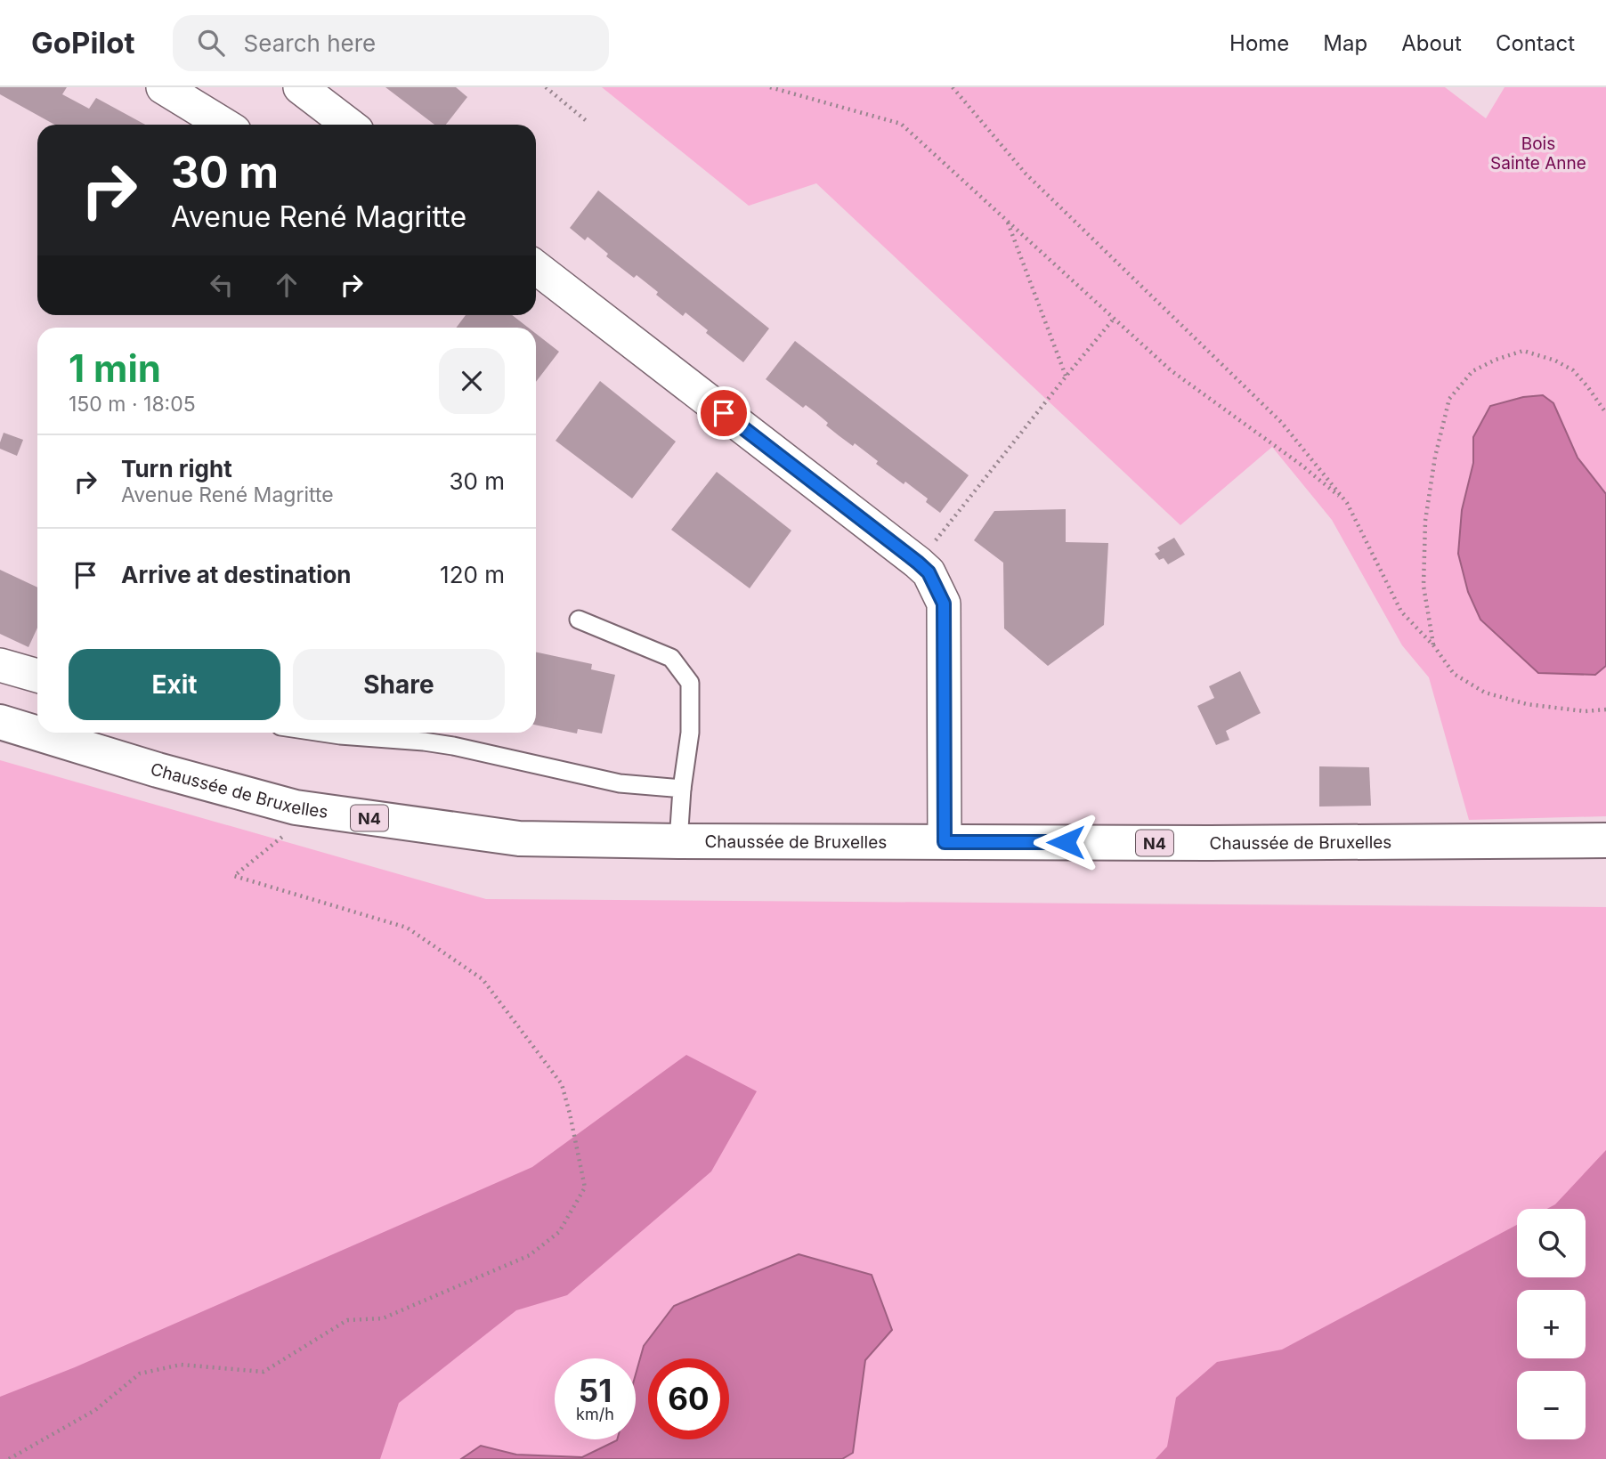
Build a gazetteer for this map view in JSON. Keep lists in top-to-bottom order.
{
  "streets": {
    "main road": ["Chaussée de Bruxelles", "N4"]
  },
  "parks": ["Bois Sainte Anne"],
  "page": {
    "header": "GoPilot",
    "search": "Search here",
    "nav": [
      "Home",
      "Map",
      "About",
      "Contact"
    ],
    "turn": ["30 m", "Avenue René Magritte"],
    "heading": ["1 min", "150 m · 18:05"],
    "list": [
      {
        "name": "Turn right",
        "note": "Avenue René Magritte",
        "value": "30 m"
      },
      {
        "name": "Arrive at destination",
        "value": "120 m"
      }
    ],
    "buttons": ["Exit", "Share"],
    "map_buttons": ["+", "−"],
    "speed": "51 km/h",
    "limit": "60"
  }
}
